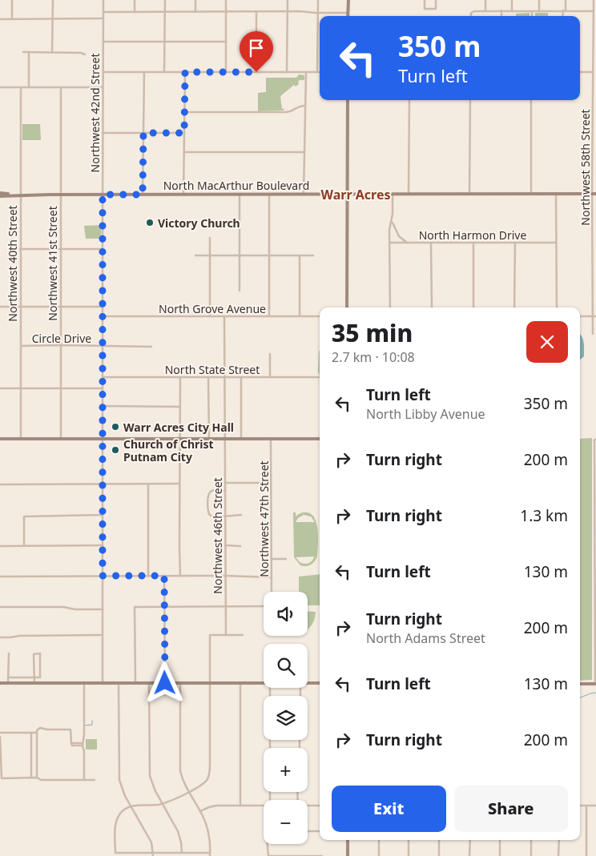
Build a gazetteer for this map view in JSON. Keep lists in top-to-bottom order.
{
  "streets": {
    "main road": ["North MacArthur Boulevard"],
    "street": [
      "Northwest 42nd Street",
      "Northwest 58th Street",
      "North Harmon Drive",
      "Northwest 40th Street",
      "Northwest 41st Street",
      "North Grove Avenue",
      "Circle Drive",
      "North State Street",
      "Northwest 47th Street",
      "Northwest 46th Street"
    ]
  },
  "crossings": [
    ["Northwest 42nd Street", "North MacArthur Boulevard"],
    ["Northwest 42nd Street", "North Grove Avenue"],
    ["Northwest 42nd Street", "Circle Drive"],
    ["Northwest 42nd Street", "North State Street"],
    ["Northwest 58th Street", "North MacArthur Boulevard"],
    ["North MacArthur Boulevard", "Northwest 40th Street"],
    ["North MacArthur Boulevard", "Northwest 41st Street"],
    ["Northwest 40th Street", "Circle Drive"],
    ["Northwest 41st Street", "Circle Drive"],
    ["North Grove Avenue", "Northwest 46th Street"],
    ["North State Street", "Northwest 46th Street"]
  ],
  "districts": ["Warr Acres"],
  "places": ["Victory Church", "Warr Acres City Hall", "Church of Christ Putnam City"],
  "page": {
    "turn": ["350 m", "Turn left"],
    "heading": ["35 min", "2.7 km · 10:08"],
    "list": [
      {
        "name": "Turn left",
        "note": "North Libby Avenue",
        "value": "350 m"
      },
      {
        "name": "Turn right",
        "value": "200 m"
      },
      {
        "name": "Turn right",
        "value": "1.3 km"
      },
      {
        "name": "Turn left",
        "value": "130 m"
      },
      {
        "name": "Turn right",
        "note": "North Adams Street",
        "value": "200 m"
      },
      {
        "name": "Turn left",
        "value": "130 m"
      },
      {
        "name": "Turn right",
        "value": "200 m"
      }
    ],
    "map_buttons": ["+", "−"],
    "buttons": ["Exit", "Share"]
  }
}
